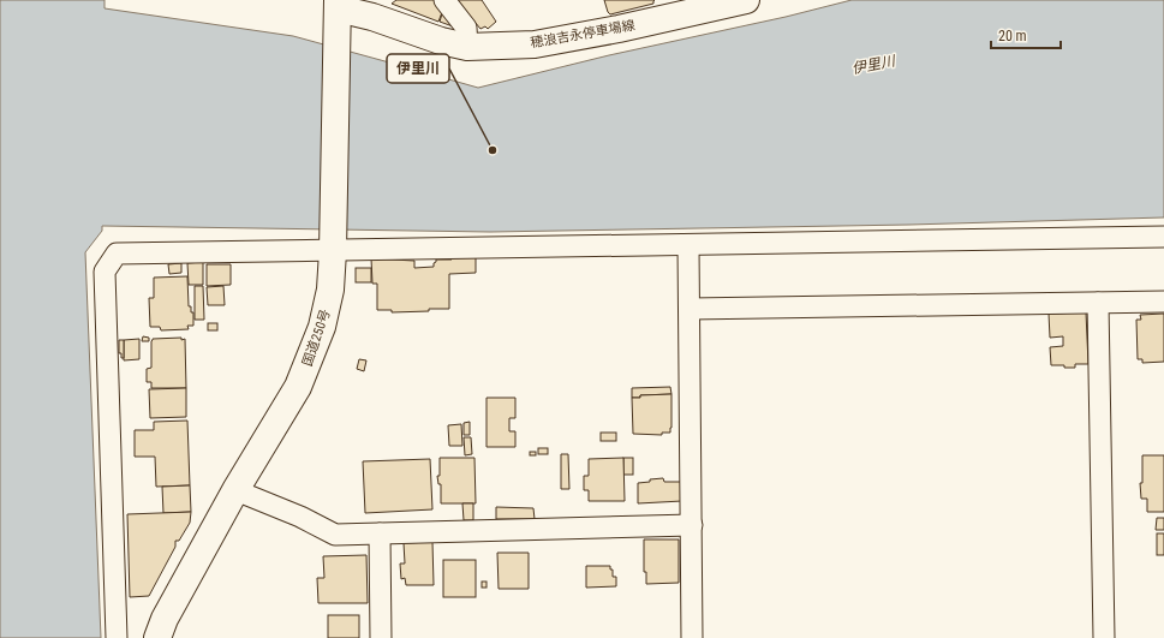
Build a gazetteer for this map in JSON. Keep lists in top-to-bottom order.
{
  "streets": {
    "main road": ["穂浪吉永停車場線", "国道250号"]
  },
  "crossings": [
    ["穂浪吉永停車場線", "国道250号"]
  ],
  "water": ["伊里川"],
  "places": ["伊里川"],
  "scale_bar": "20 m"
}
